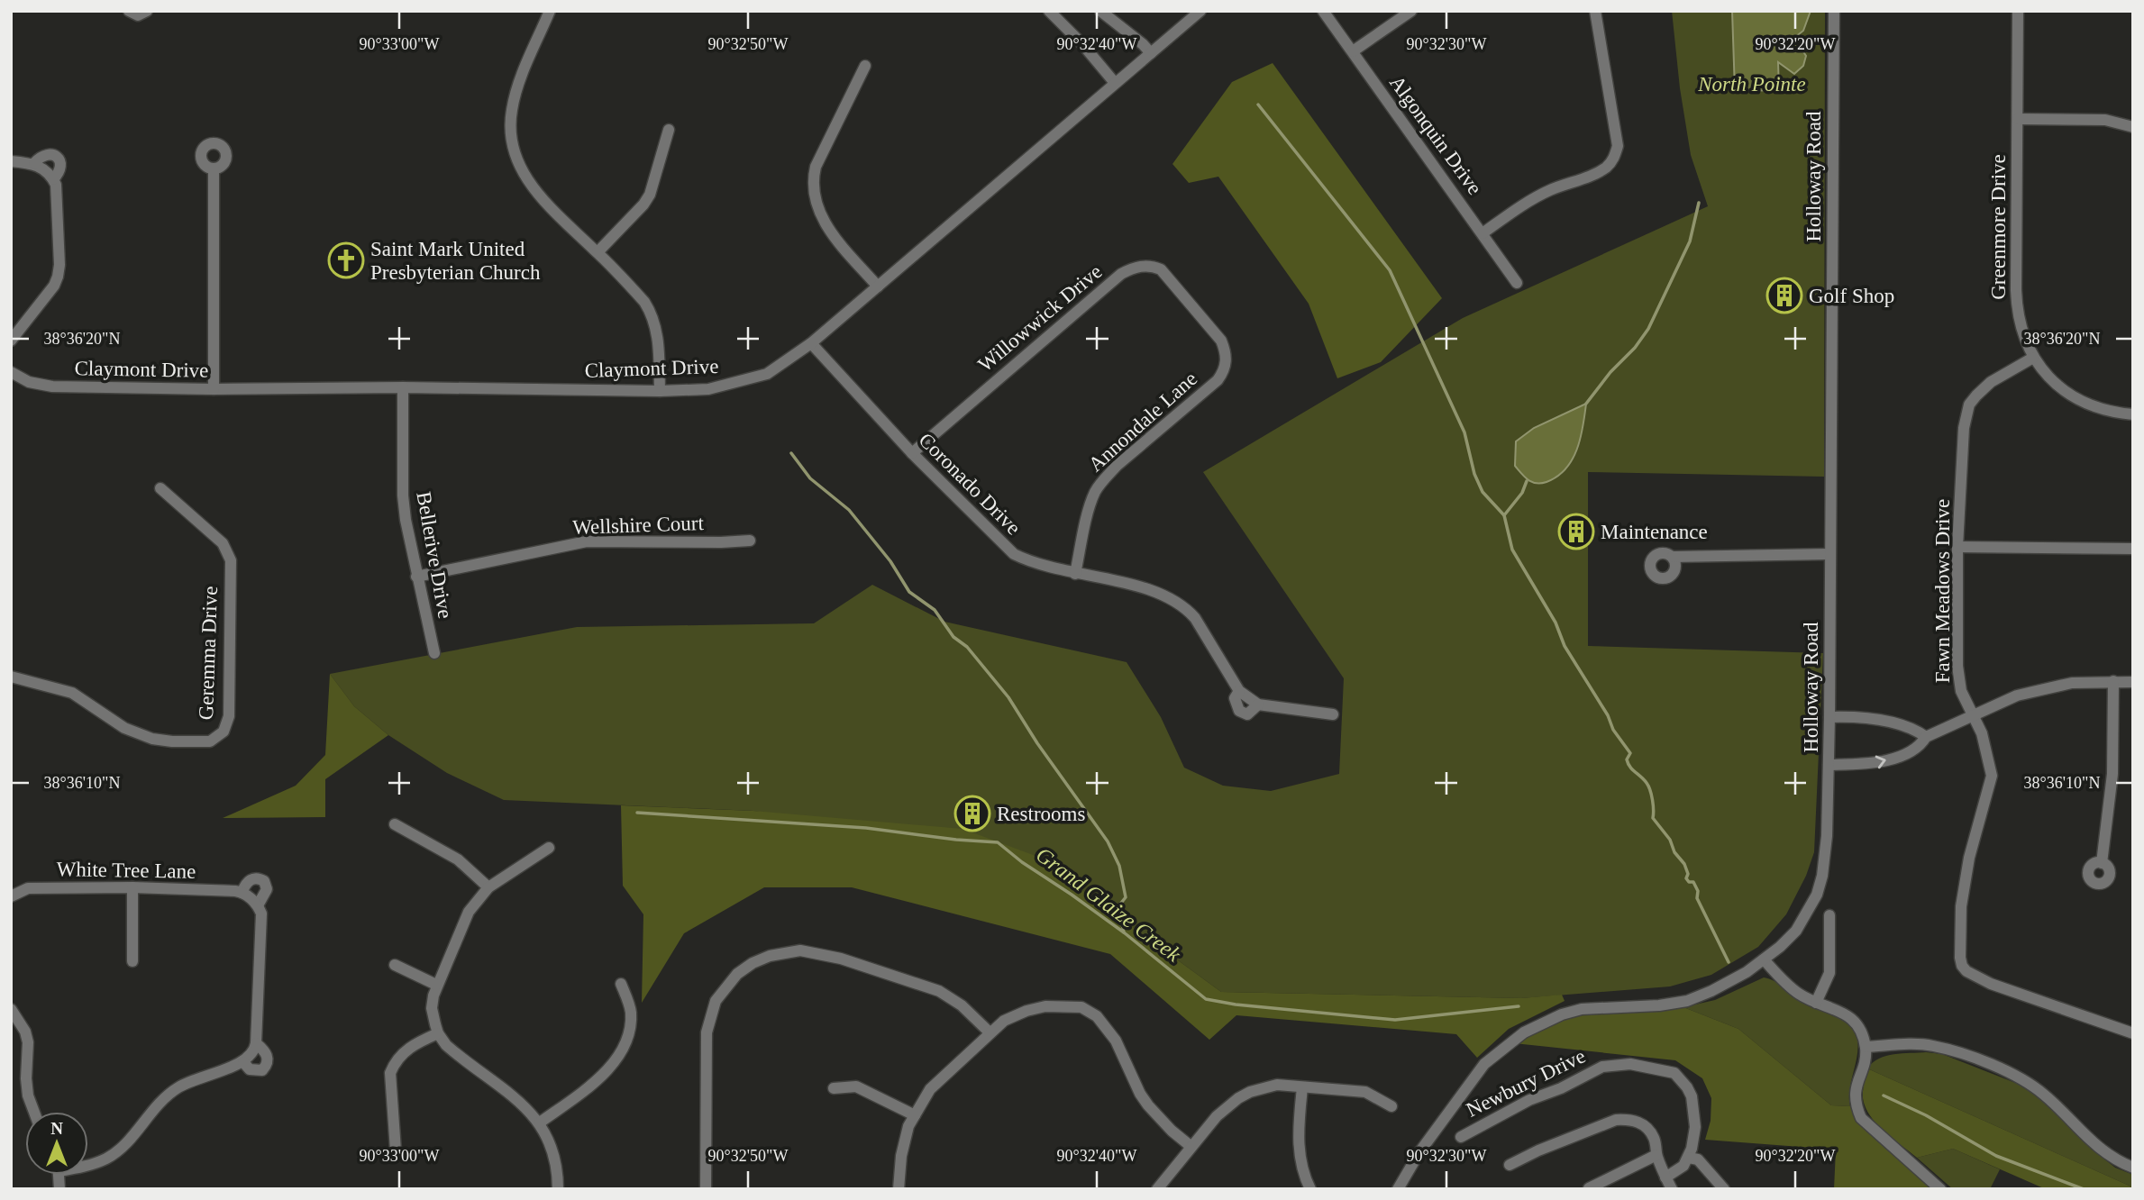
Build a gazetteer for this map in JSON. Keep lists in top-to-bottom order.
{
  "streets": {
    "street": [
      "Algonquin Drive",
      "Holloway Road",
      "Greenmore Drive",
      "Willowwick Drive",
      "Claymont Drive",
      "Annondale Lane",
      "Coronado Drive",
      "Wellshire Court",
      "Bellerive Drive",
      "Fawn Meadows Drive",
      "Geremma Drive",
      "White Tree Lane",
      "Newbury Drive"
    ]
  },
  "crossings": [
    ["Greenmore Drive", "Fawn Meadows Drive"],
    ["Willowwick Drive", "Annondale Lane"],
    ["Willowwick Drive", "Coronado Drive"],
    ["Claymont Drive", "Coronado Drive"],
    ["Claymont Drive", "Bellerive Drive"],
    ["Annondale Lane", "Coronado Drive"],
    ["Wellshire Court", "Bellerive Drive"]
  ],
  "water": ["Grand Glaize Creek"],
  "parks": ["North Pointe"],
  "places": {
    "church": ["Saint Mark United Presbyterian Church"],
    "building": ["Golf Shop", "Maintenance", "Restrooms"]
  },
  "north": "top",
  "coordinates": [
    "90°33'00\"W",
    "90°32'50\"W",
    "90°32'40\"W",
    "90°32'30\"W",
    "90°32'20\"W",
    "38°36'20\"N",
    "38°36'10\"N"
  ]
}
